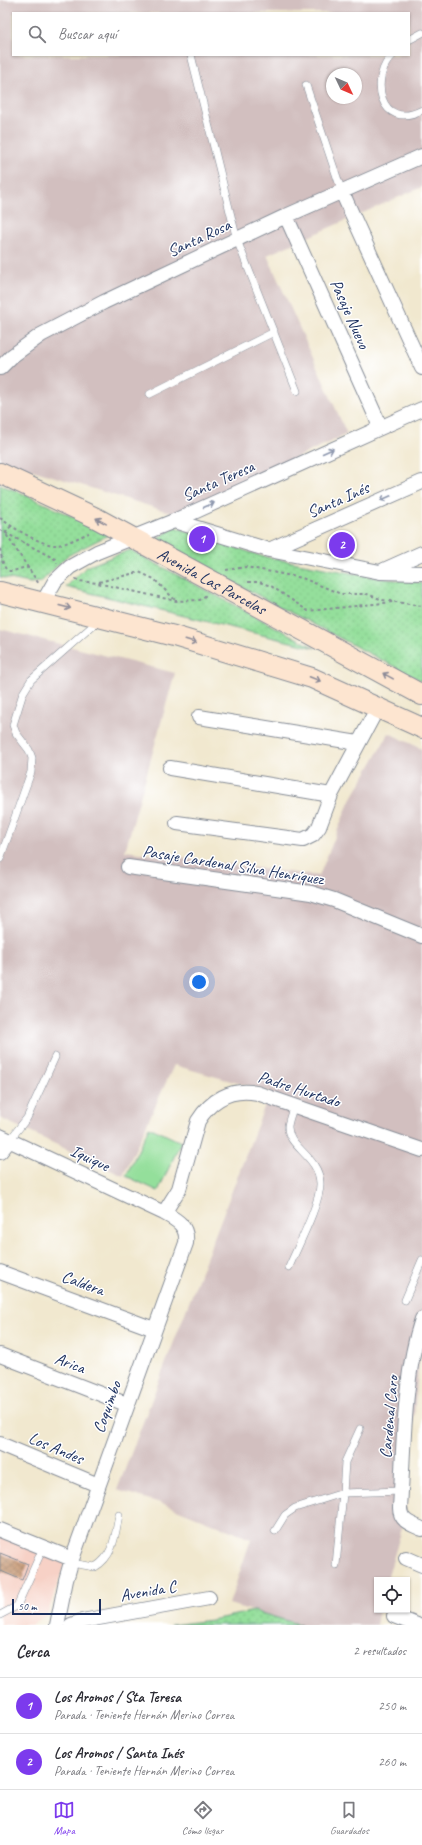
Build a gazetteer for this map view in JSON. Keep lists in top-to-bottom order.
{
  "streets": {
    "street": [
      "Santa Rosa",
      "Pasaje Nuevo",
      "Santa Teresa",
      "Santa Inés",
      "Avenida Las Parcelas",
      "Pasaje Cardenal Silva Henríquez",
      "Padre Hurtado",
      "Iquique",
      "Caldera",
      "Arica",
      "Coquimbo",
      "Cardenal Caro",
      "Los Andes",
      "Avenida C"
    ]
  },
  "crossings": [
    ["Santa Rosa", "Pasaje Nuevo"],
    ["Pasaje Nuevo", "Santa Teresa"],
    ["Santa Teresa", "Avenida Las Parcelas"],
    ["Padre Hurtado", "Iquique"],
    ["Padre Hurtado", "Coquimbo"],
    ["Iquique", "Coquimbo"],
    ["Caldera", "Coquimbo"],
    ["Arica", "Coquimbo"],
    ["Coquimbo", "Los Andes"]
  ],
  "one_way": ["Santa Teresa"],
  "scale_bar": "50 m",
  "north": "bottom right",
  "page": {
    "search": "Buscar aquí",
    "pins": ["1", "2"],
    "scale": "50 m",
    "heading": ["Cerca", "2 resultados"],
    "list": [
      {
        "mark": "1",
        "name": "Los Aromos / Sta Teresa",
        "note": "Parada · Teniente Hernán Merino Correa",
        "value": "250 m"
      },
      {
        "mark": "2",
        "name": "Los Aromos / Santa Inés",
        "note": "Parada · Teniente Hernán Merino Correa",
        "value": "260 m"
      }
    ],
    "nav": ["Mapa", "Cómo llegar", "Guardados"]
  }
}
